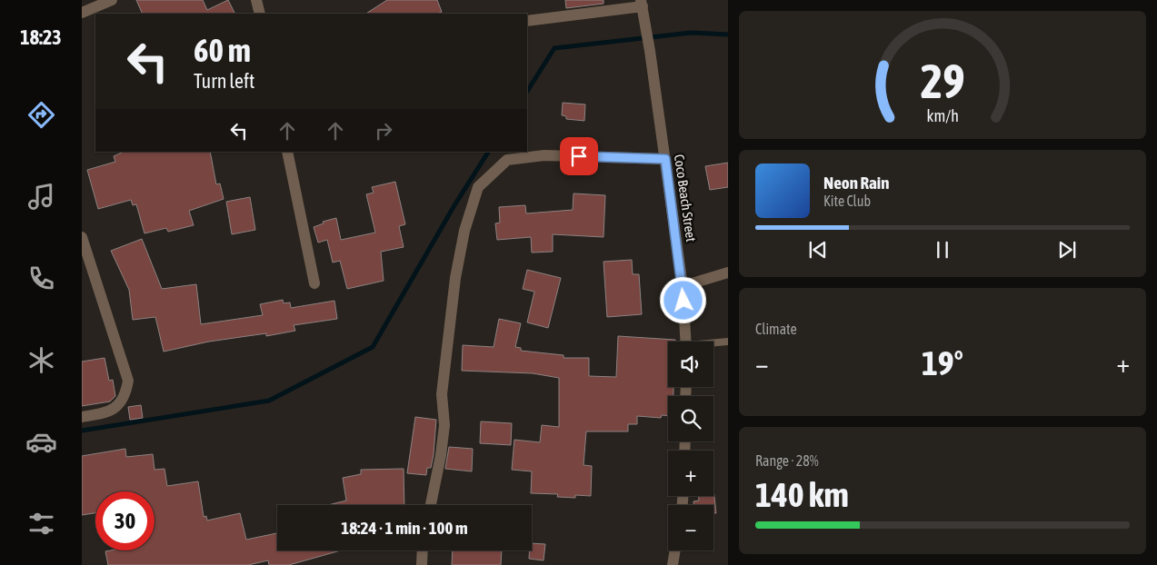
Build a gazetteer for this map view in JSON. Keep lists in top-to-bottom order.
{
  "streets": {
    "street": ["Coco Beach Street"]
  },
  "page": {
    "tabs": "18:23",
    "turn": ["60 m", "Turn left"],
    "song": ["Neon Rain", "Kite Club"],
    "tile": [
      "Climate",
      ["Range · 28%", "140 km"]
    ],
    "map_buttons": ["+", "−"],
    "heat": ["−", "19°", "+"],
    "limit": "30",
    "trip": "18:24 · 1 min · 100 m",
    "gauge": ["29", "km/h"]
  }
}
